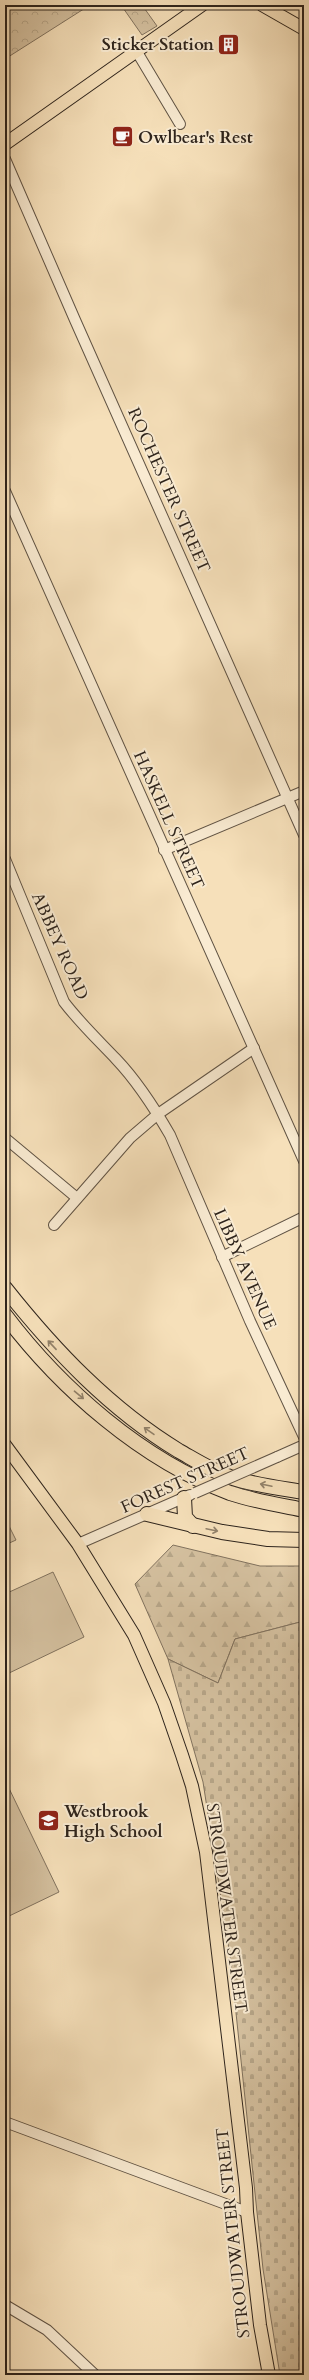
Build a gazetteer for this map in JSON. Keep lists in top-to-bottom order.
{
  "streets": {
    "main road": ["STROUDWATER STREET"],
    "street": [
      "ROCHESTER STREET",
      "HASKELL STREET",
      "ABBEY ROAD",
      "LIBBY AVENUE",
      "FOREST STREET"
    ]
  },
  "crossings": [
    ["ABBEY ROAD", "LIBBY AVENUE"],
    ["FOREST STREET", "STROUDWATER STREET"]
  ],
  "places": {
    "building": ["Sticker Station"],
    "cafe": ["Owlbear's Rest"],
    "school or university": ["Westbrook High School"]
  }
}
